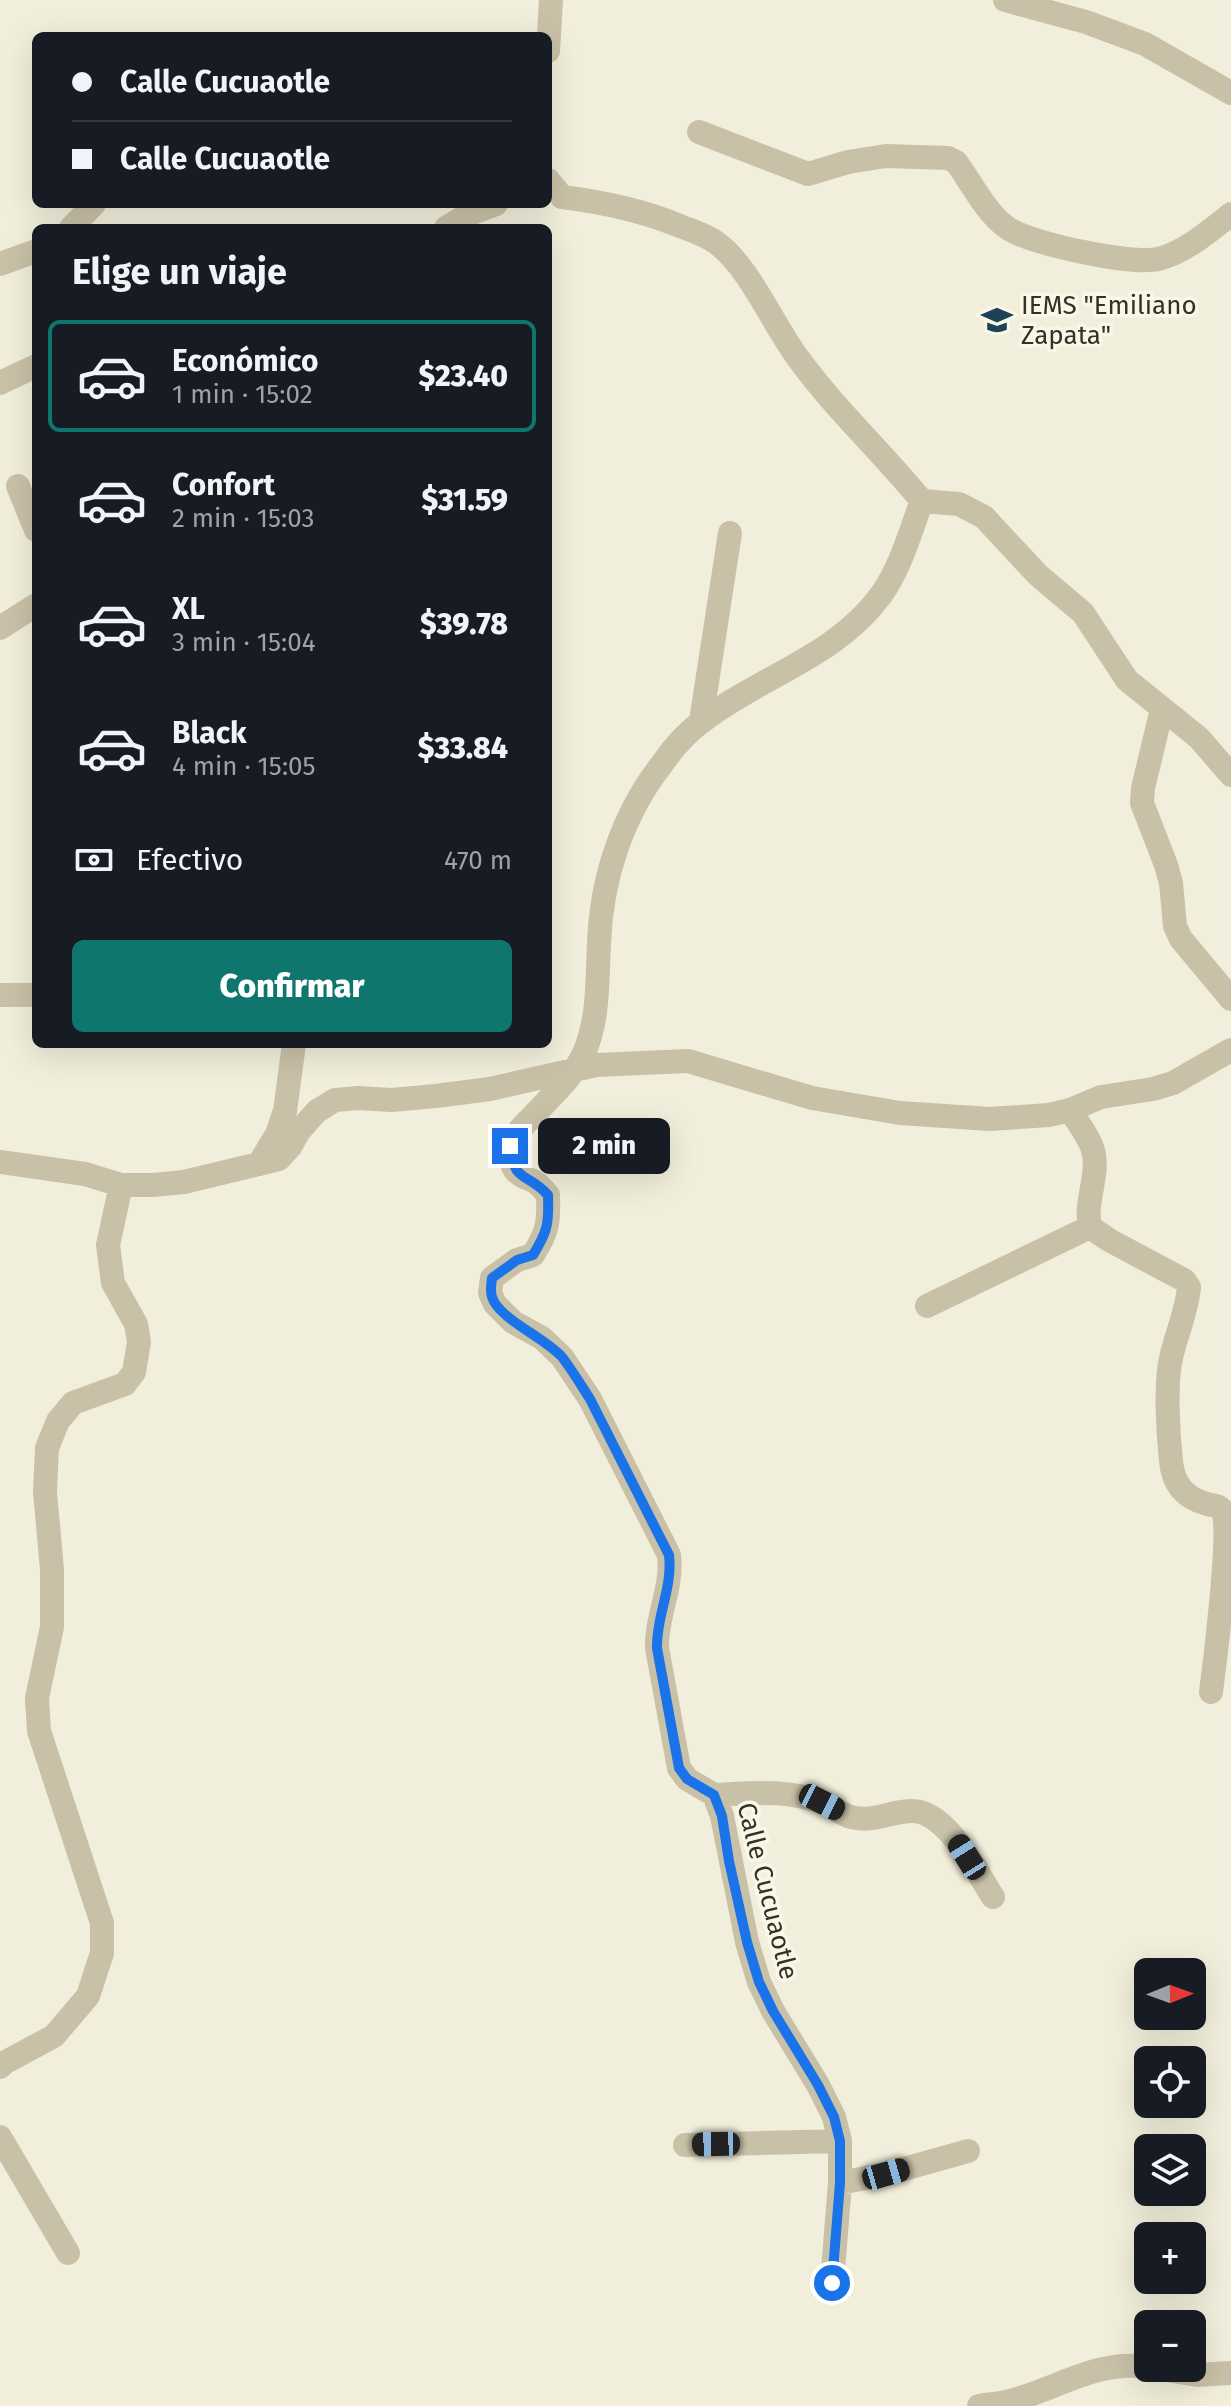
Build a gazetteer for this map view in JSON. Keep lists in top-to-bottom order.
{
  "streets": {
    "street": ["Calle Cucuaotle"]
  },
  "places": {
    "school or university": ["IEMS \"Emiliano Zapata\""]
  },
  "north": "right",
  "page": {
    "banner": ["Calle Cucuaotle", "Calle Cucuaotle"],
    "heading": "Elige un viaje",
    "list": [
      {
        "name": "Económico",
        "note": "1 min · 15:02",
        "value": "$23.40"
      },
      {
        "name": "Confort",
        "note": "2 min · 15:03",
        "value": "$31.59"
      },
      {
        "name": "XL",
        "note": "3 min · 15:04",
        "value": "$39.78"
      },
      {
        "name": "Black",
        "note": "4 min · 15:05",
        "value": "$33.84"
      }
    ],
    "pay": ["Efectivo", "470 m"],
    "buttons": "Confirmar",
    "bubble": "2 min",
    "map_buttons": ["+", "−"]
  }
}
